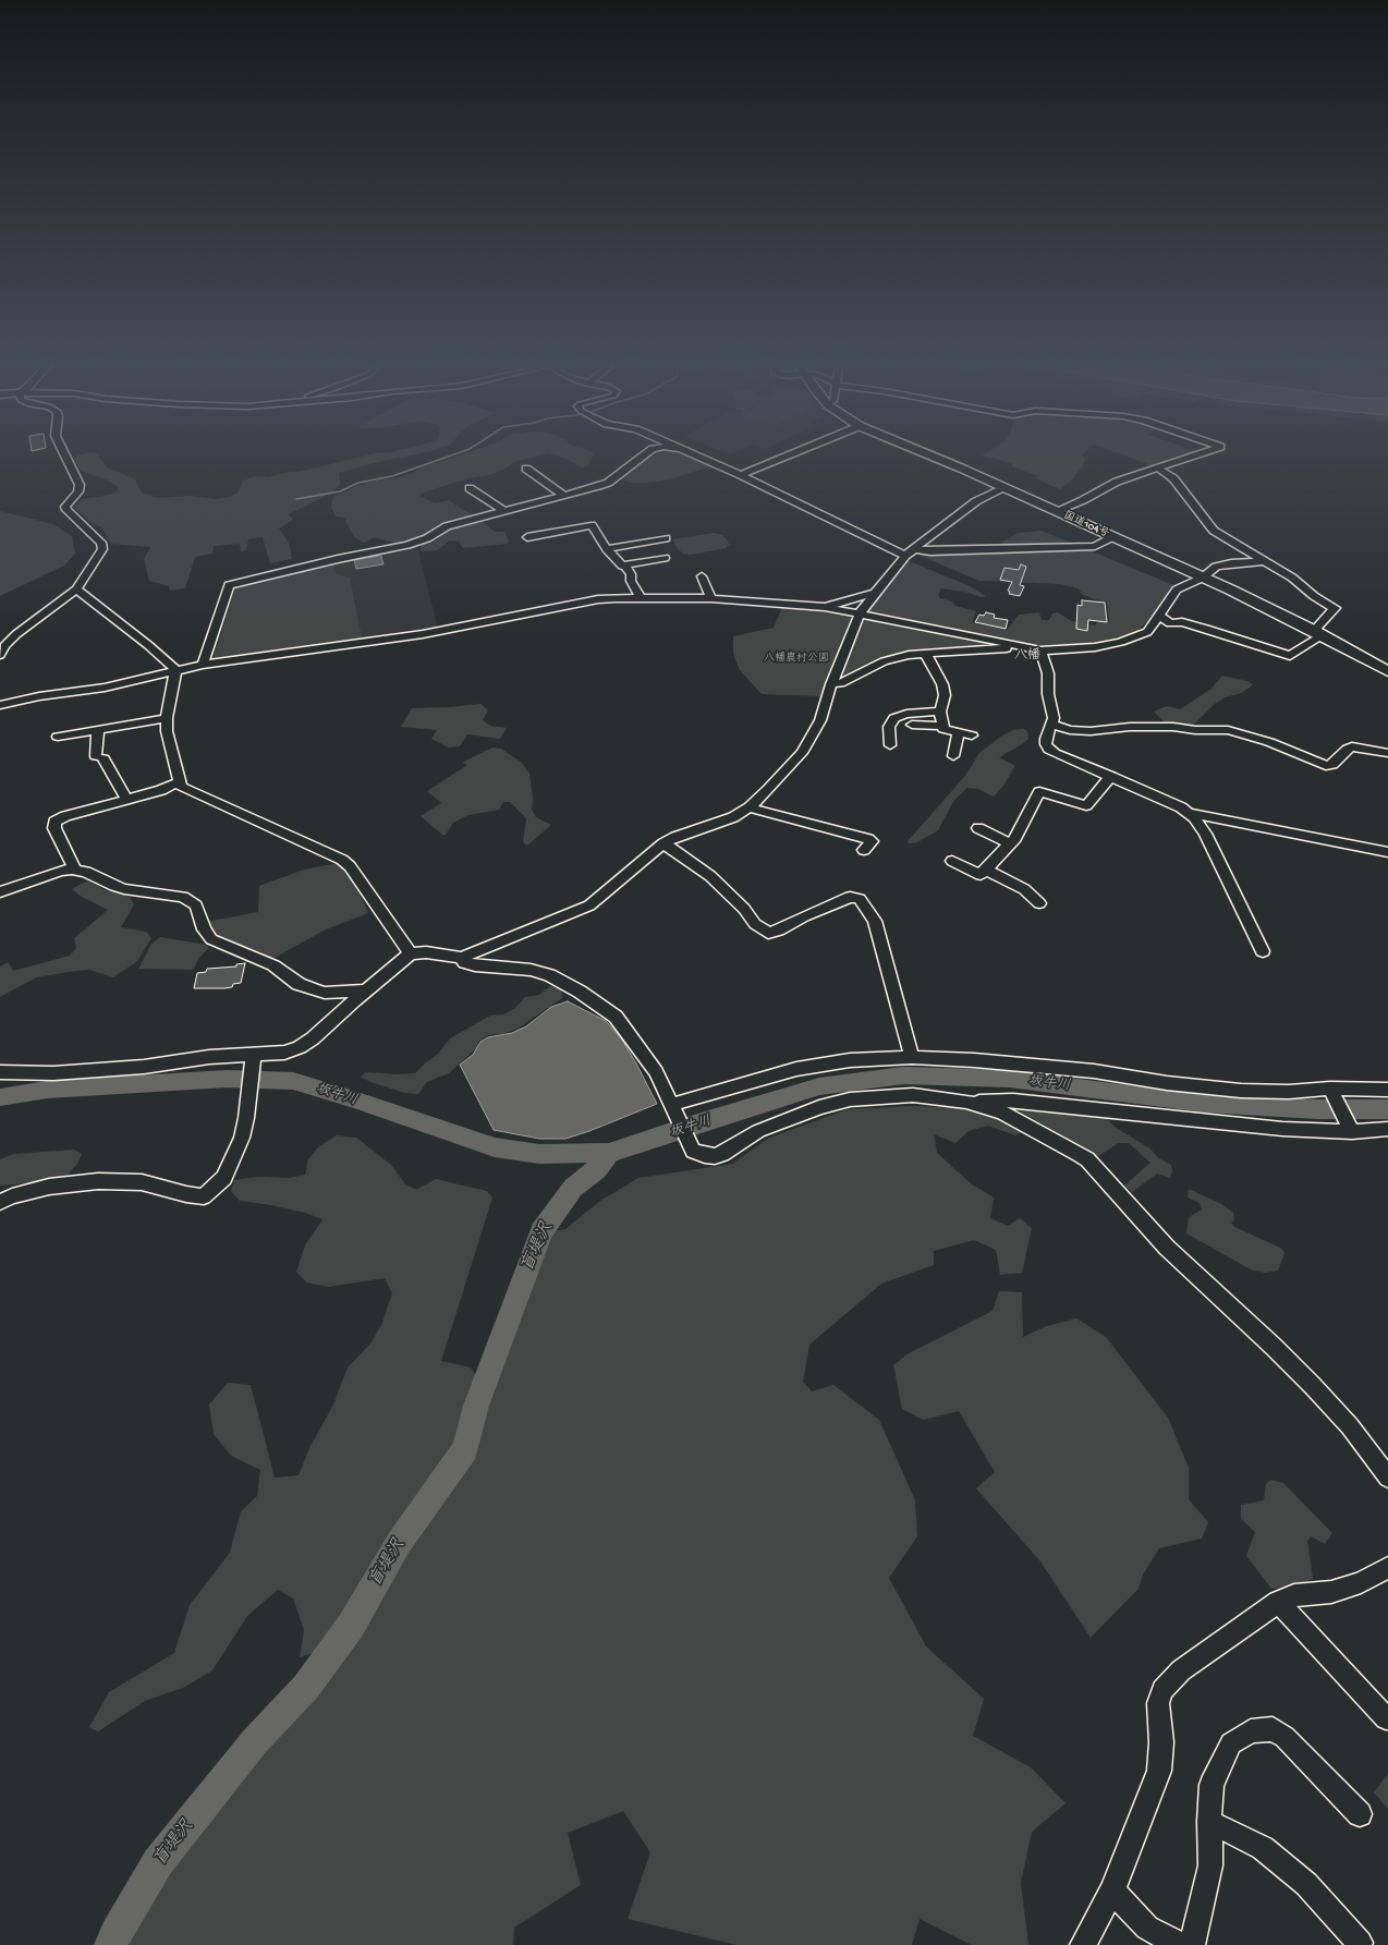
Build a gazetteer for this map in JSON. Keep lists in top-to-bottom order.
{
  "streets": {
    "highway": ["国道104号"]
  },
  "districts": ["八幡"],
  "water": ["坂牛川", "盲堤沢"],
  "parks": ["八幡農村公園"]
}
